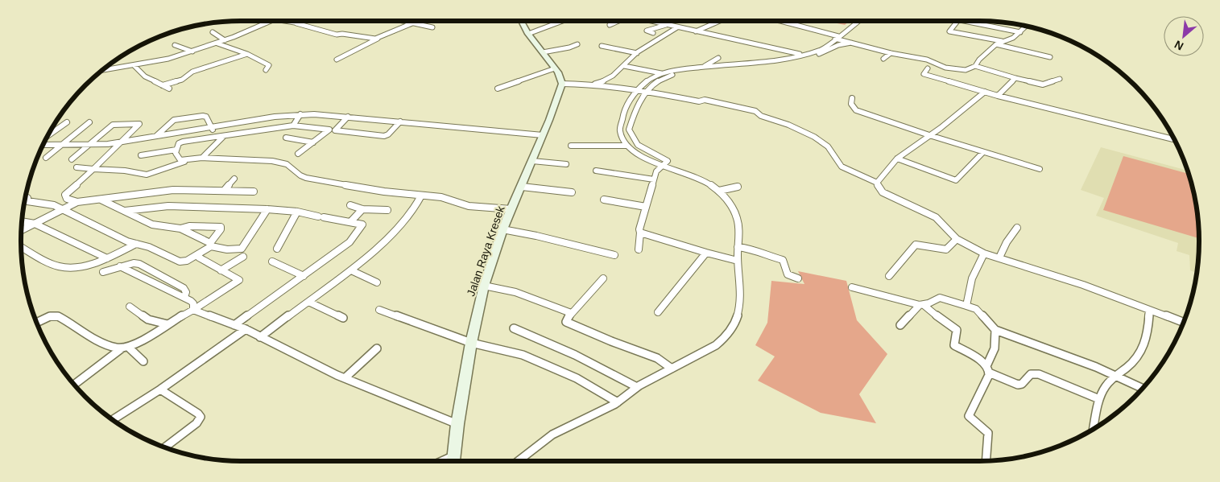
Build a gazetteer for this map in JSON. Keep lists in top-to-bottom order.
{
  "streets": {
    "main road": ["Jalan Raya Kresek"]
  },
  "north": "bottom left"
}
